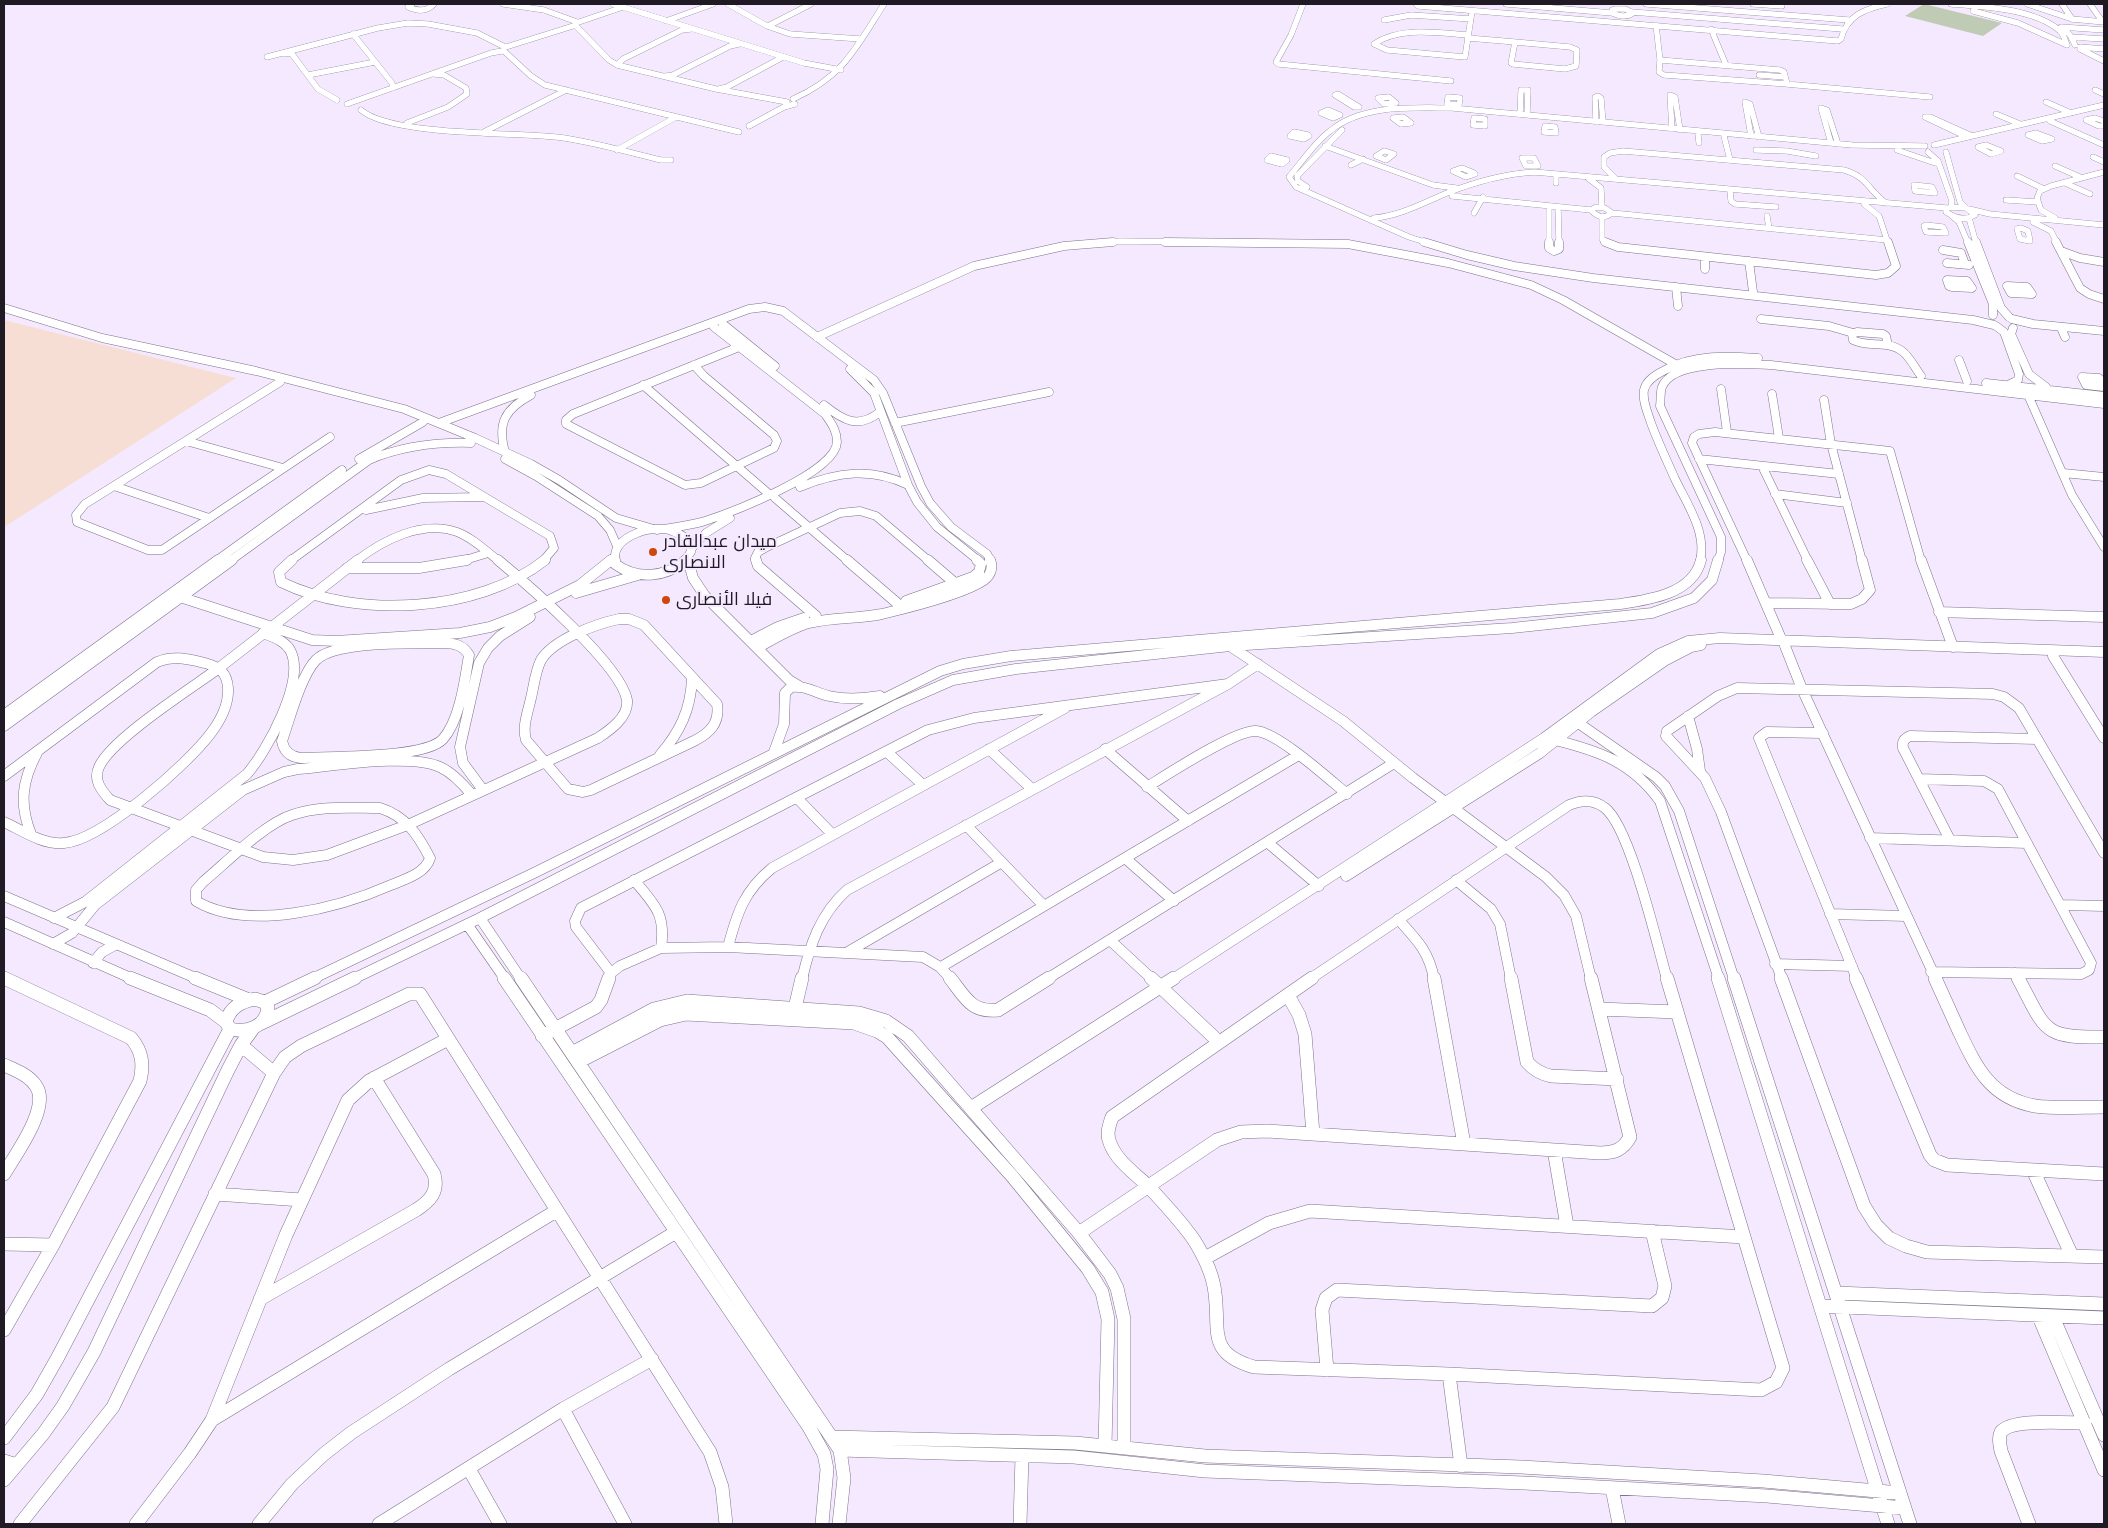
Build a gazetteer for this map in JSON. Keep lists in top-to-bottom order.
{
  "places": ["ميدان عبدالقادر الانصارى", "فيلا الأنصارى"]
}
